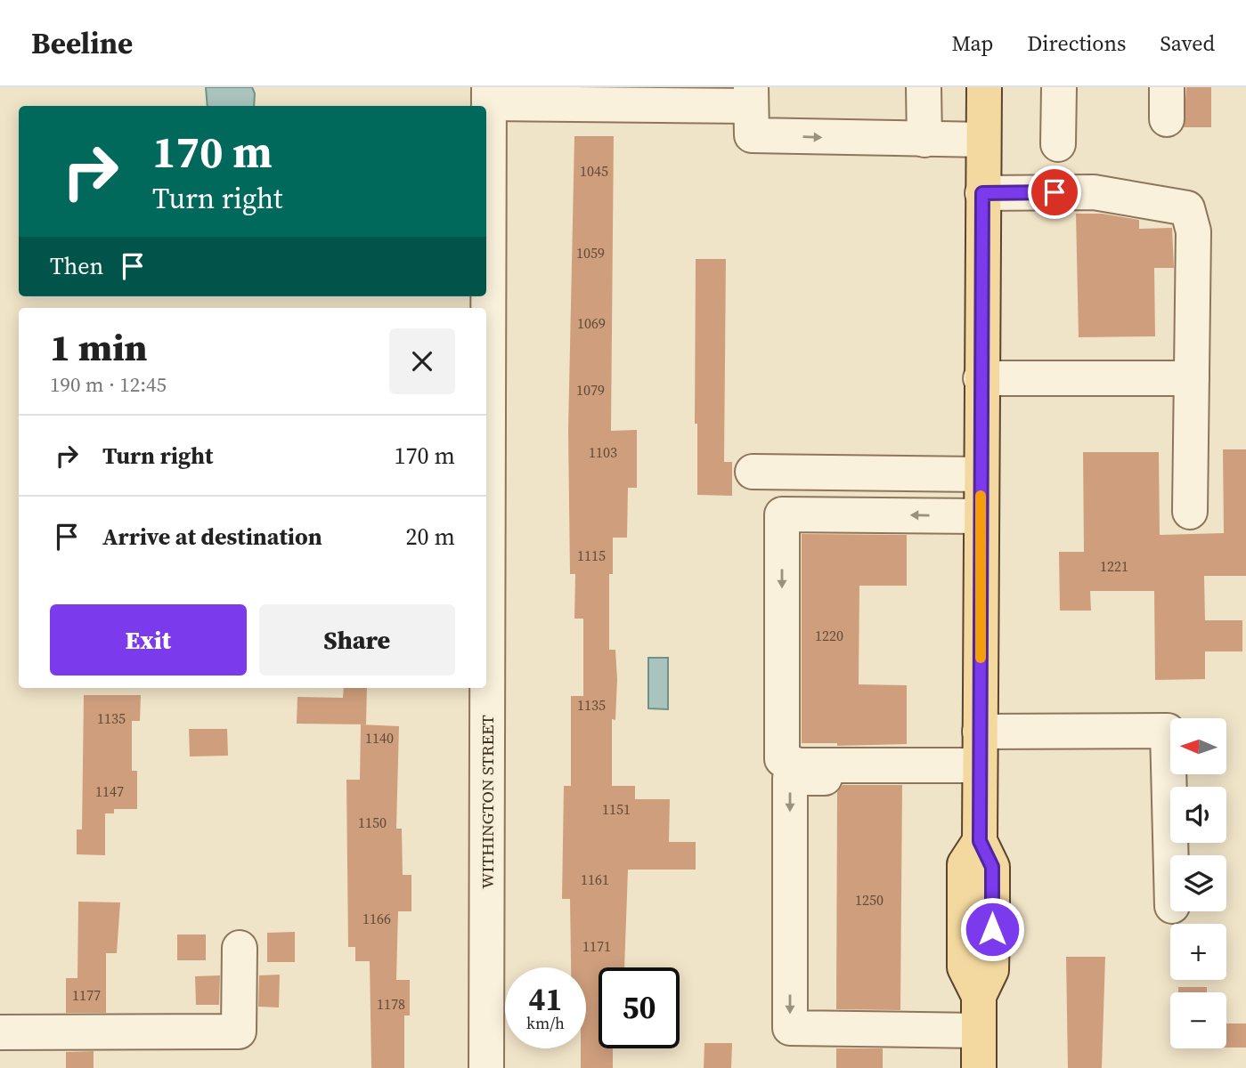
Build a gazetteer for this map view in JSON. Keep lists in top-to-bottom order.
{
  "streets": {
    "street": ["WITHINGTON STREET"]
  },
  "house_numbers": [
    "1045",
    "1059",
    "1069",
    "1079",
    "1103",
    "1115",
    "1221",
    "1220",
    "1135",
    "1135",
    "1140",
    "1147",
    "1151",
    "1150",
    "1161",
    "1250",
    "1166",
    "1171",
    "1177",
    "1178"
  ],
  "north": "left",
  "page": {
    "header": "Beeline",
    "nav": ["Map", "Directions", "Saved"],
    "turn": ["170 m", "Turn right"],
    "then": "Then",
    "heading": ["1 min", "190 m · 12:45"],
    "list": [
      {
        "name": "Turn right",
        "value": "170 m"
      },
      {
        "name": "Arrive at destination",
        "value": "20 m"
      }
    ],
    "buttons": ["Exit", "Share"],
    "map_buttons": ["+", "−"],
    "speed": "41 km/h",
    "limit": "50"
  }
}
